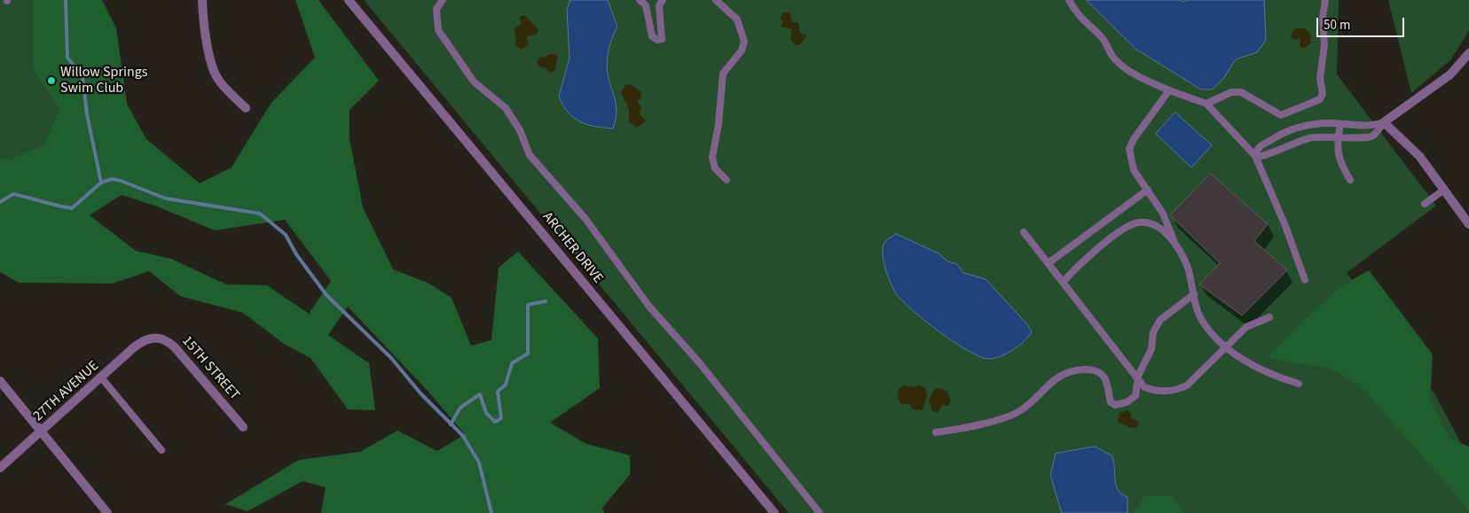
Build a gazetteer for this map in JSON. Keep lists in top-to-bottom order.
{
  "streets": {
    "street": ["ARCHER DRIVE", "15TH STREET", "27TH AVENUE"]
  },
  "crossings": [
    ["15TH STREET", "27TH AVENUE"]
  ],
  "places": ["Willow Springs Swim Club"],
  "scale_bar": "50 m"
}
